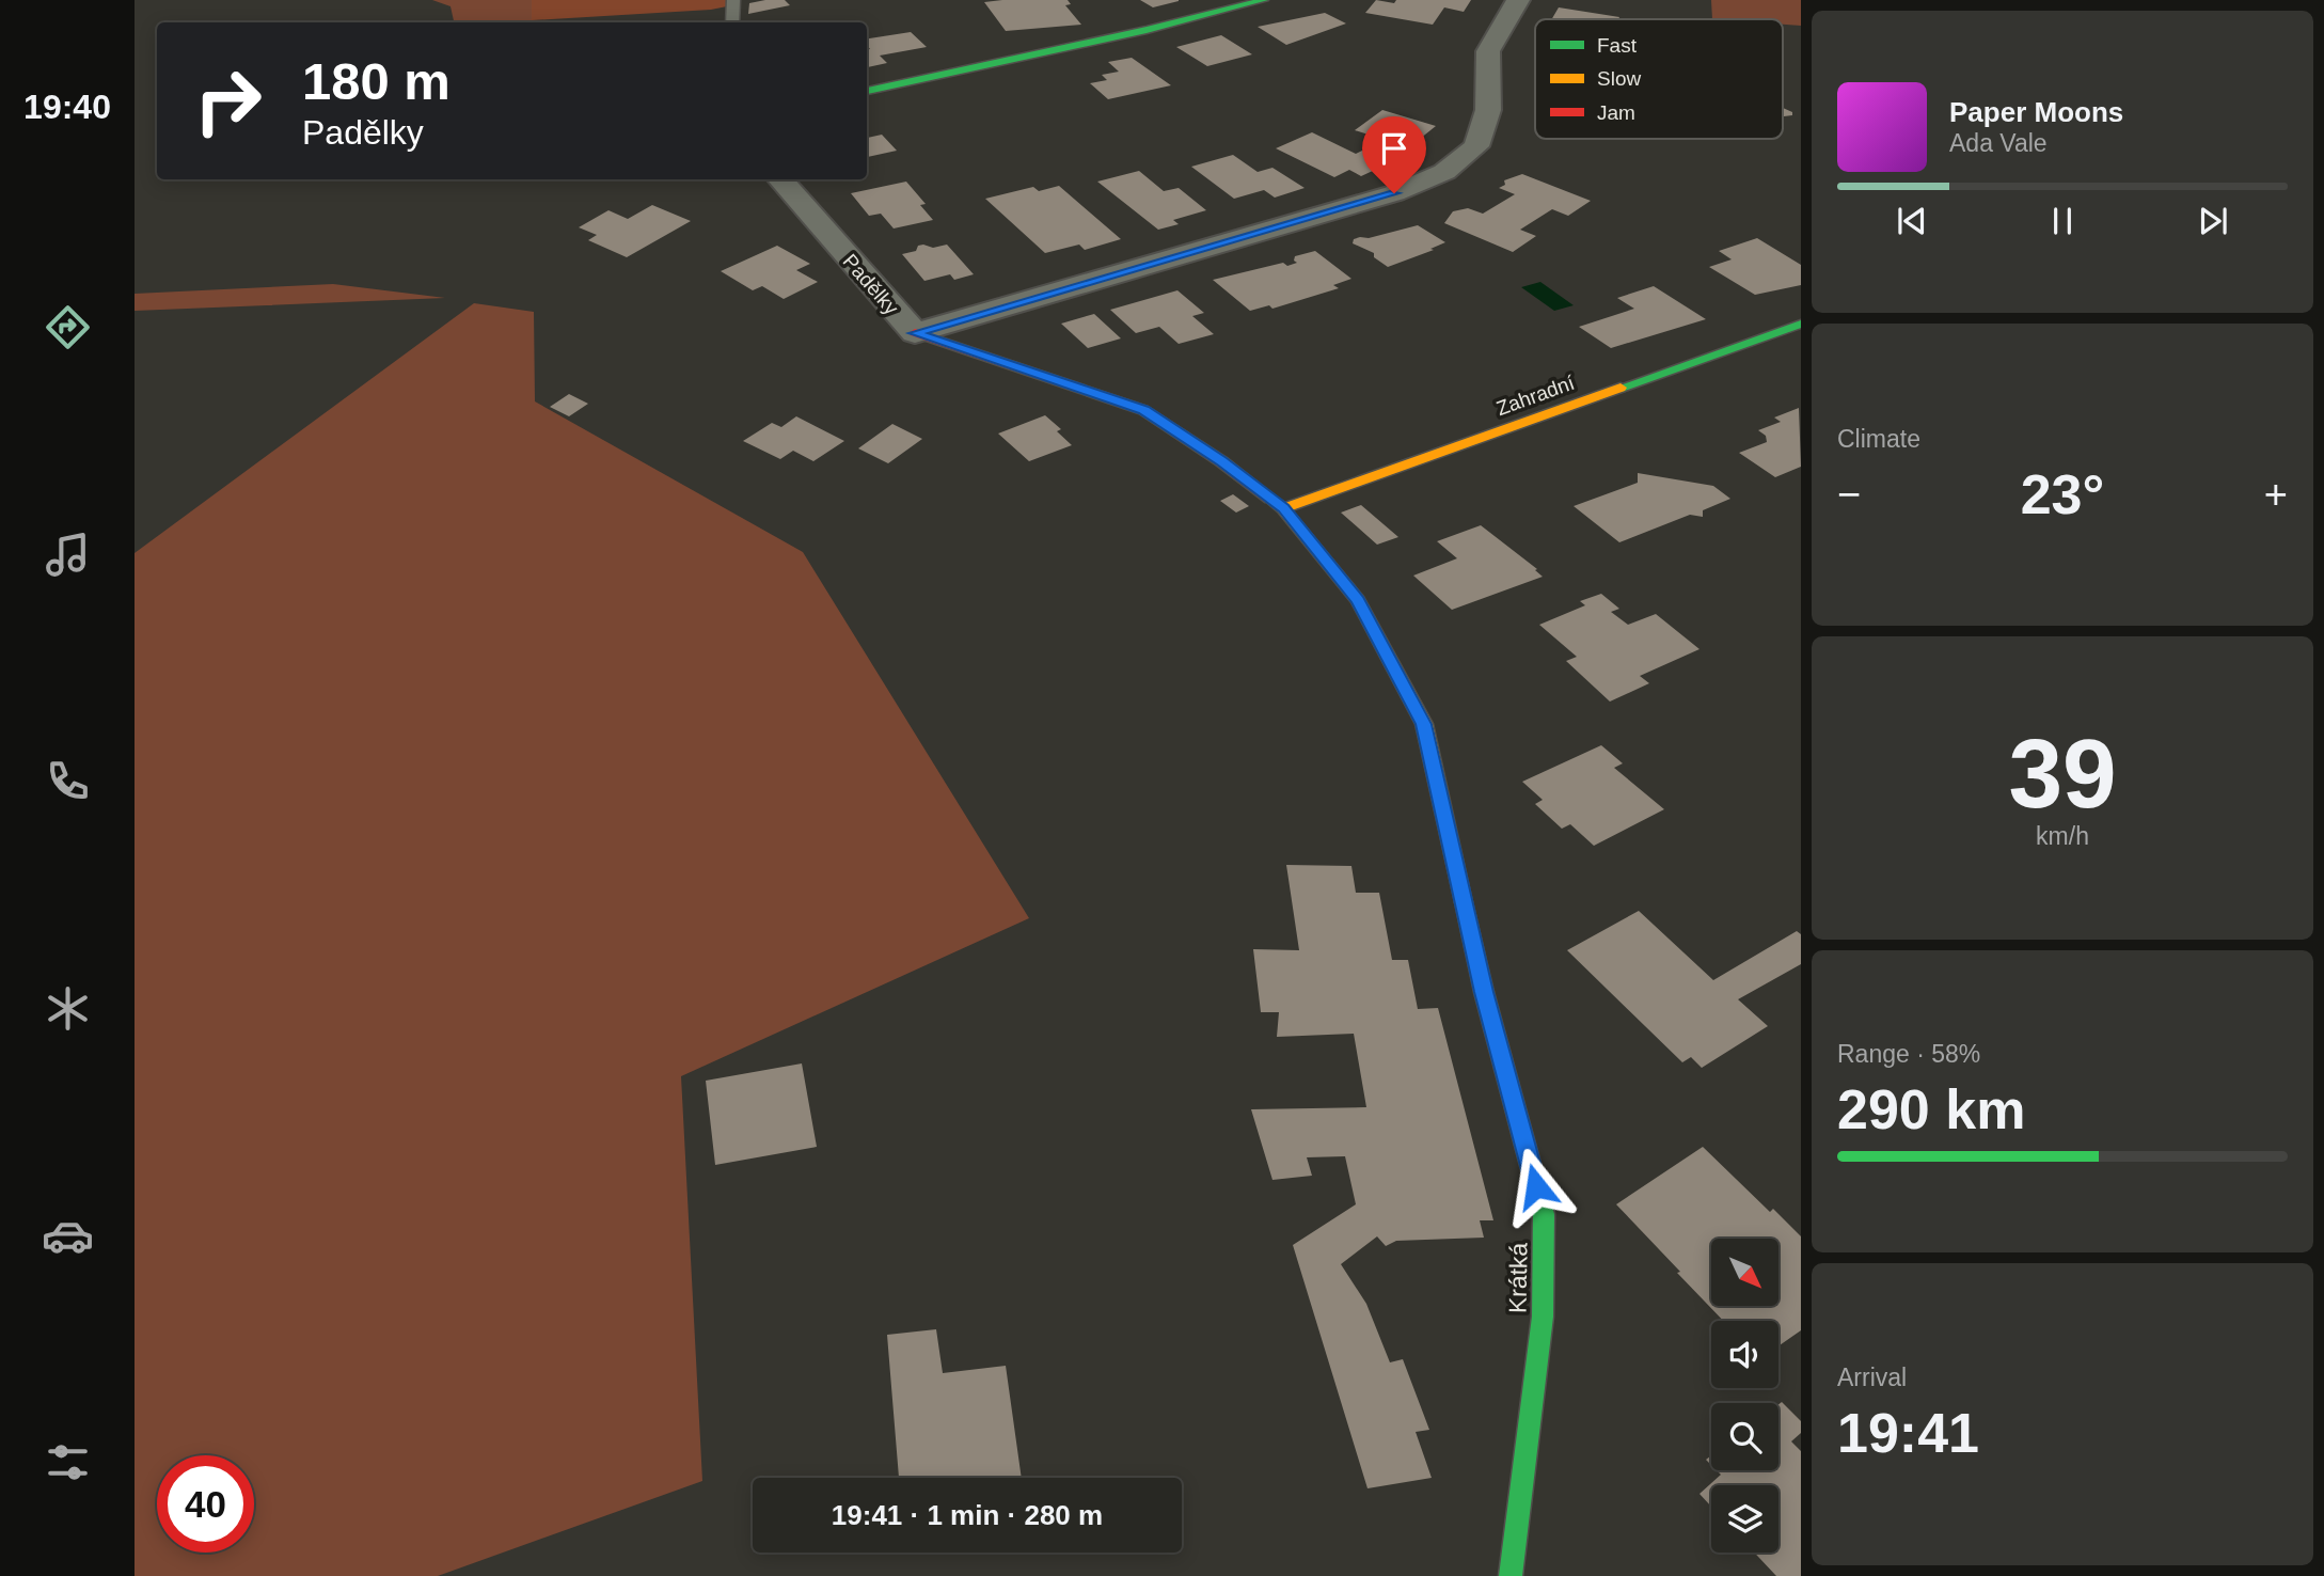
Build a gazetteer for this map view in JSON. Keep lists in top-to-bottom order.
{
  "streets": {
    "street": ["Padělky", "Zahradní", "Krátká"]
  },
  "crossings": [
    ["Padělky", "Krátká"],
    ["Zahradní", "Krátká"]
  ],
  "legend": ["Fast", "Slow", "Jam"],
  "north": "bottom right",
  "page": {
    "tabs": "19:40",
    "turn": ["180 m", "Padělky"],
    "song": ["Paper Moons", "Ada Vale"],
    "tile": [
      "Climate",
      ["39", "km/h"],
      ["Range · 58%", "290 km"],
      ["Arrival", "19:41"]
    ],
    "heat": ["−", "23°", "+"],
    "limit": "40",
    "trip": "19:41 · 1 min · 280 m"
  }
}
